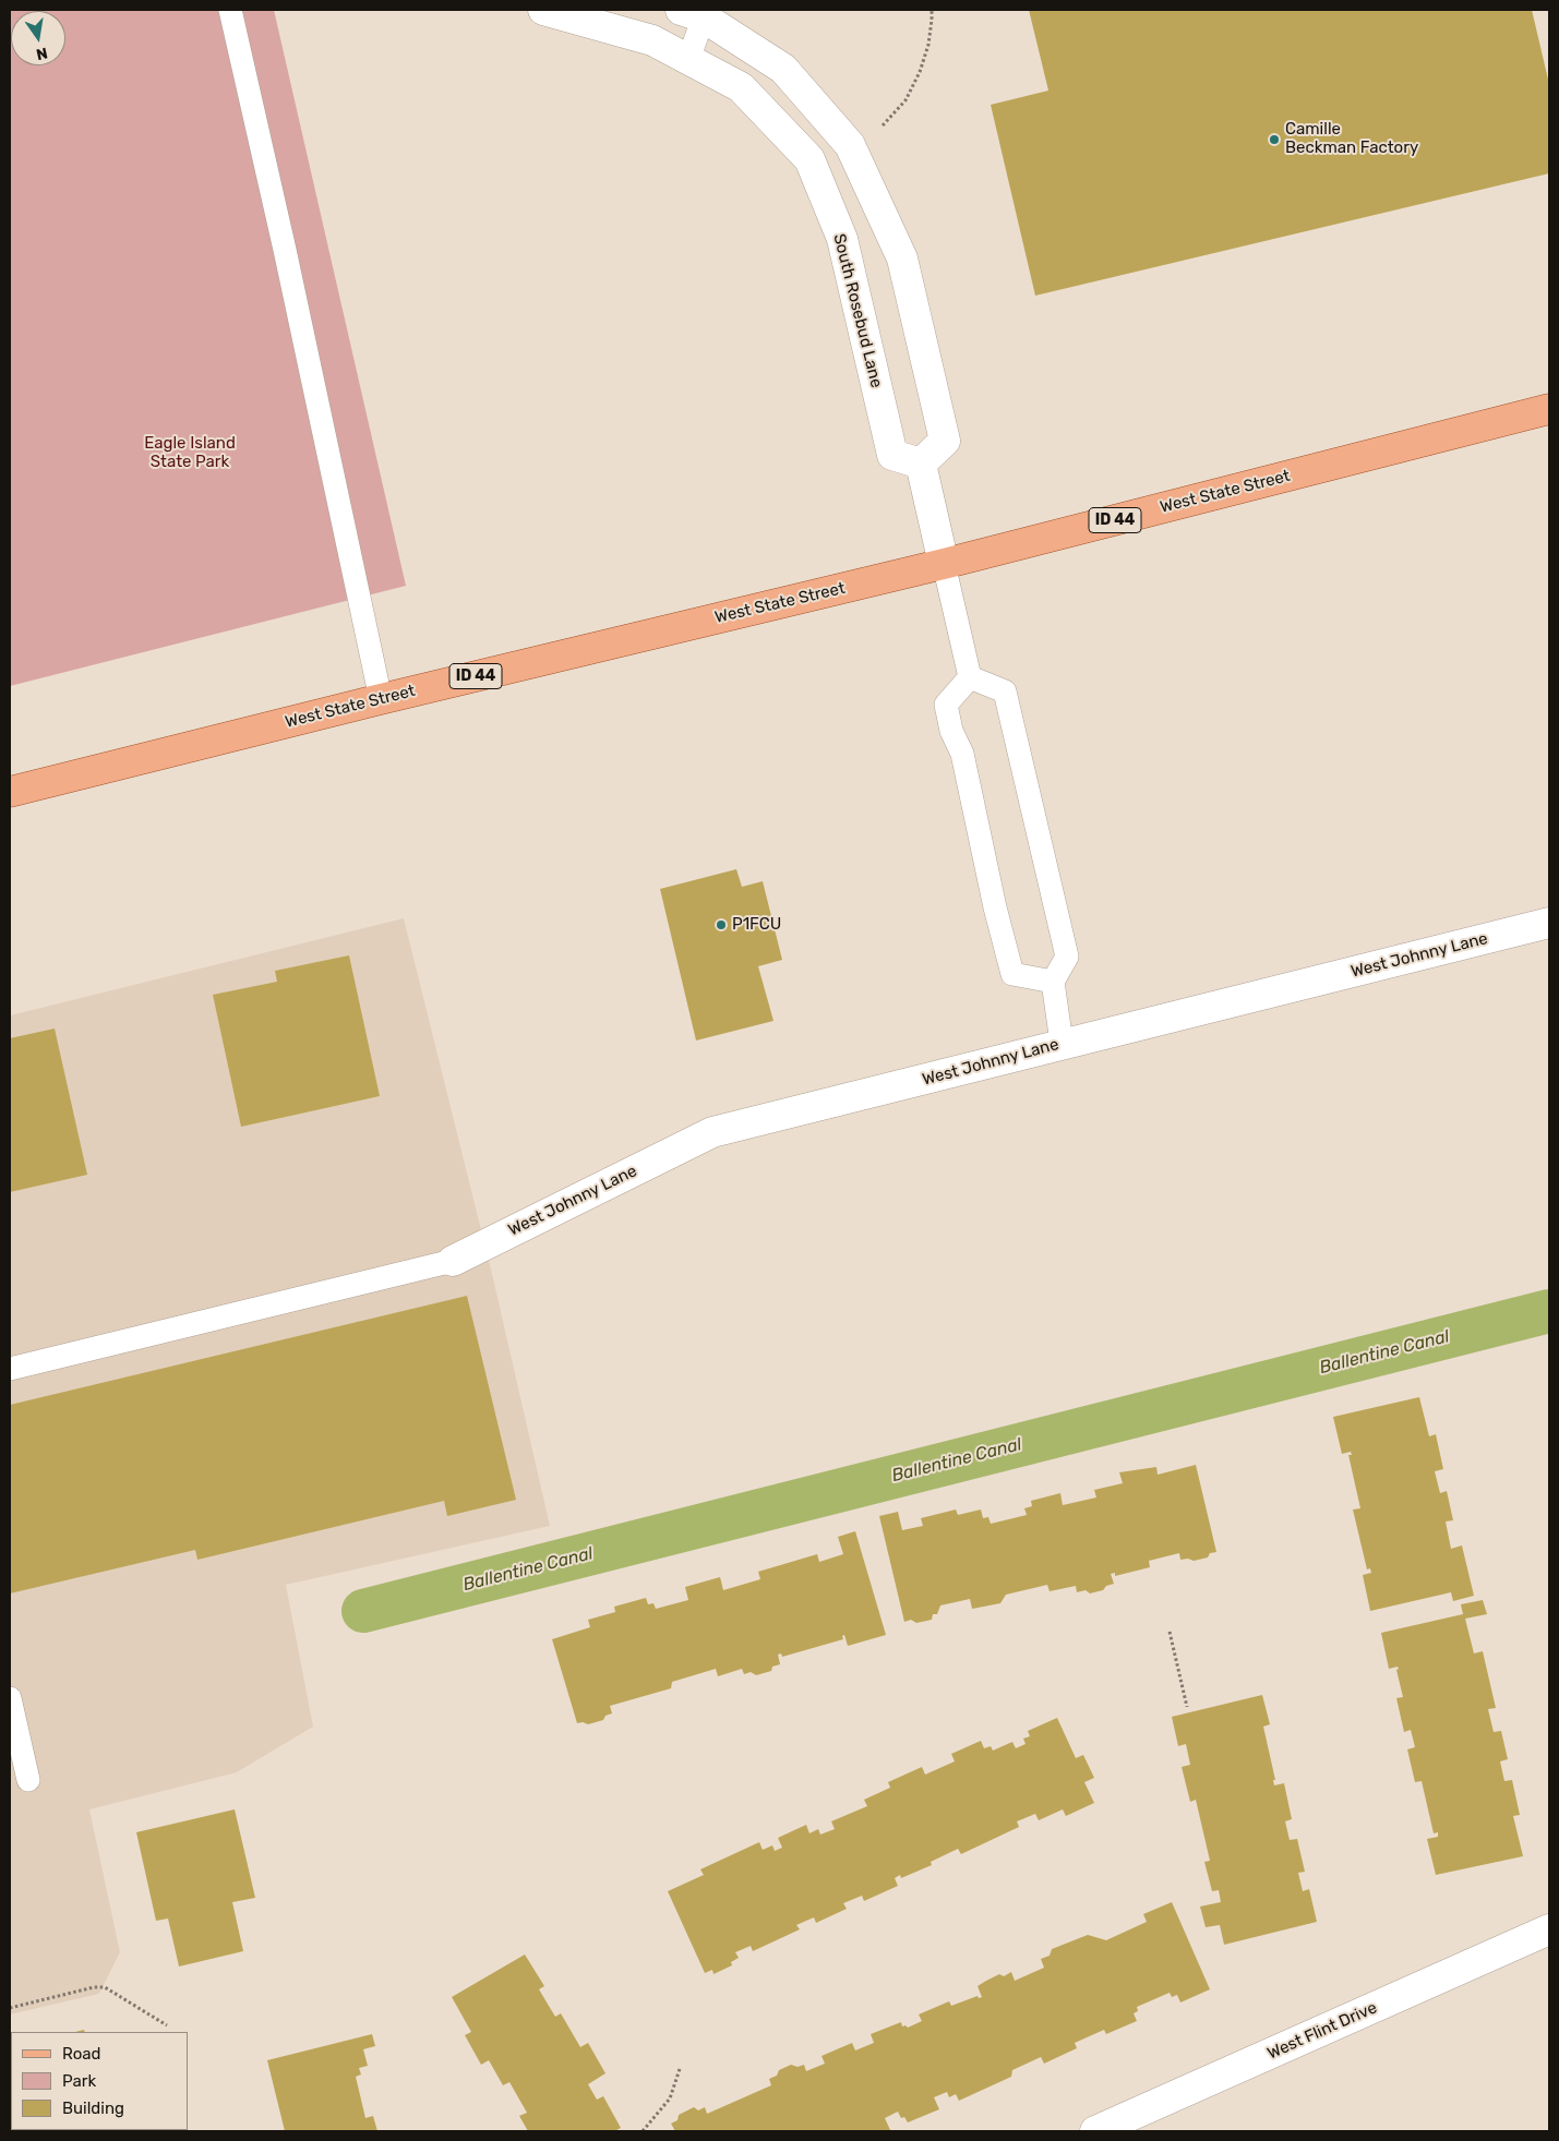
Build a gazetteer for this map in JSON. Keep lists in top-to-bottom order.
{
  "streets": {
    "main road": ["West State Street", "ID 44"],
    "street": ["South Rosebud Lane", "West Johnny Lane", "West Flint Drive"]
  },
  "water": ["Ballentine Canal"],
  "parks": ["Eagle Island State Park"],
  "places": ["Camille Beckman Factory", "P1FCU"],
  "legend": ["Road", "Park", "Building"],
  "north": "bottom"
}
